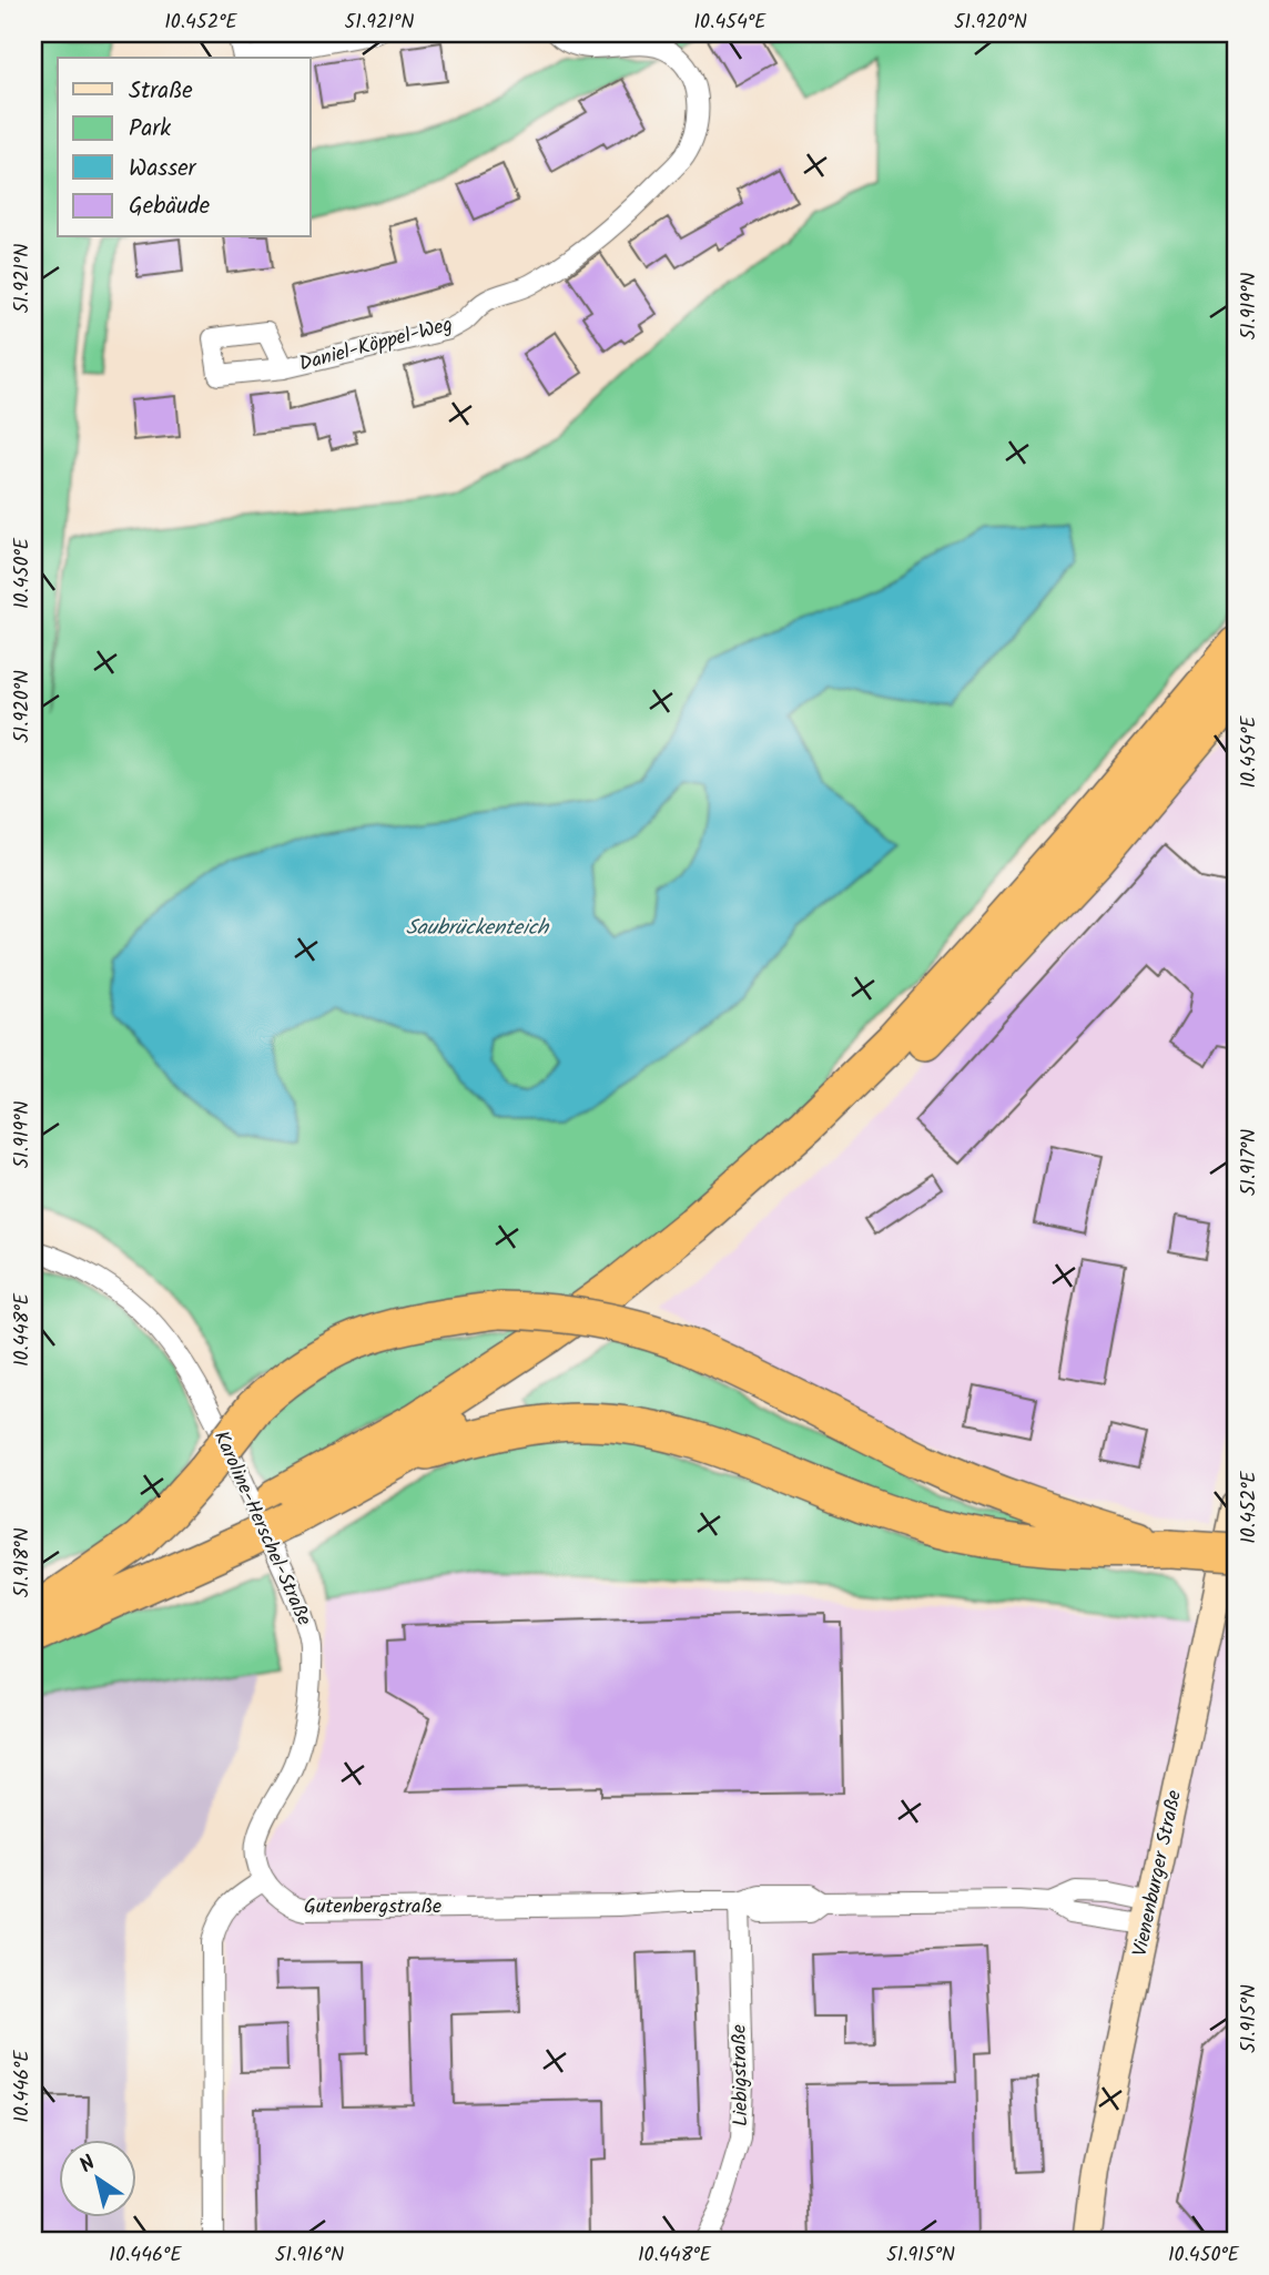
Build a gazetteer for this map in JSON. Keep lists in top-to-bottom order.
{
  "streets": {
    "street": [
      "Daniel-Köppel-Weg",
      "Karoline-Herschel-Straße",
      "Vienenburger Straße",
      "Gutenbergstraße",
      "Liebigstraße"
    ]
  },
  "crossings": [
    ["Karoline-Herschel-Straße", "Gutenbergstraße"],
    ["Vienenburger Straße", "Gutenbergstraße"],
    ["Gutenbergstraße", "Liebigstraße"]
  ],
  "water": ["Saubrückenteich"],
  "legend": [
    "Straße",
    "Park",
    "Wasser",
    "Gebäude"
  ],
  "north": "top left",
  "coordinates": [
    "10.452°E",
    "51.921°N",
    "10.454°E",
    "51.920°N",
    "51.919°N",
    "10.450°E",
    "51.917°N",
    "10.448°E",
    "51.918°N",
    "51.915°N",
    "10.446°E",
    "51.916°N"
  ]
}
